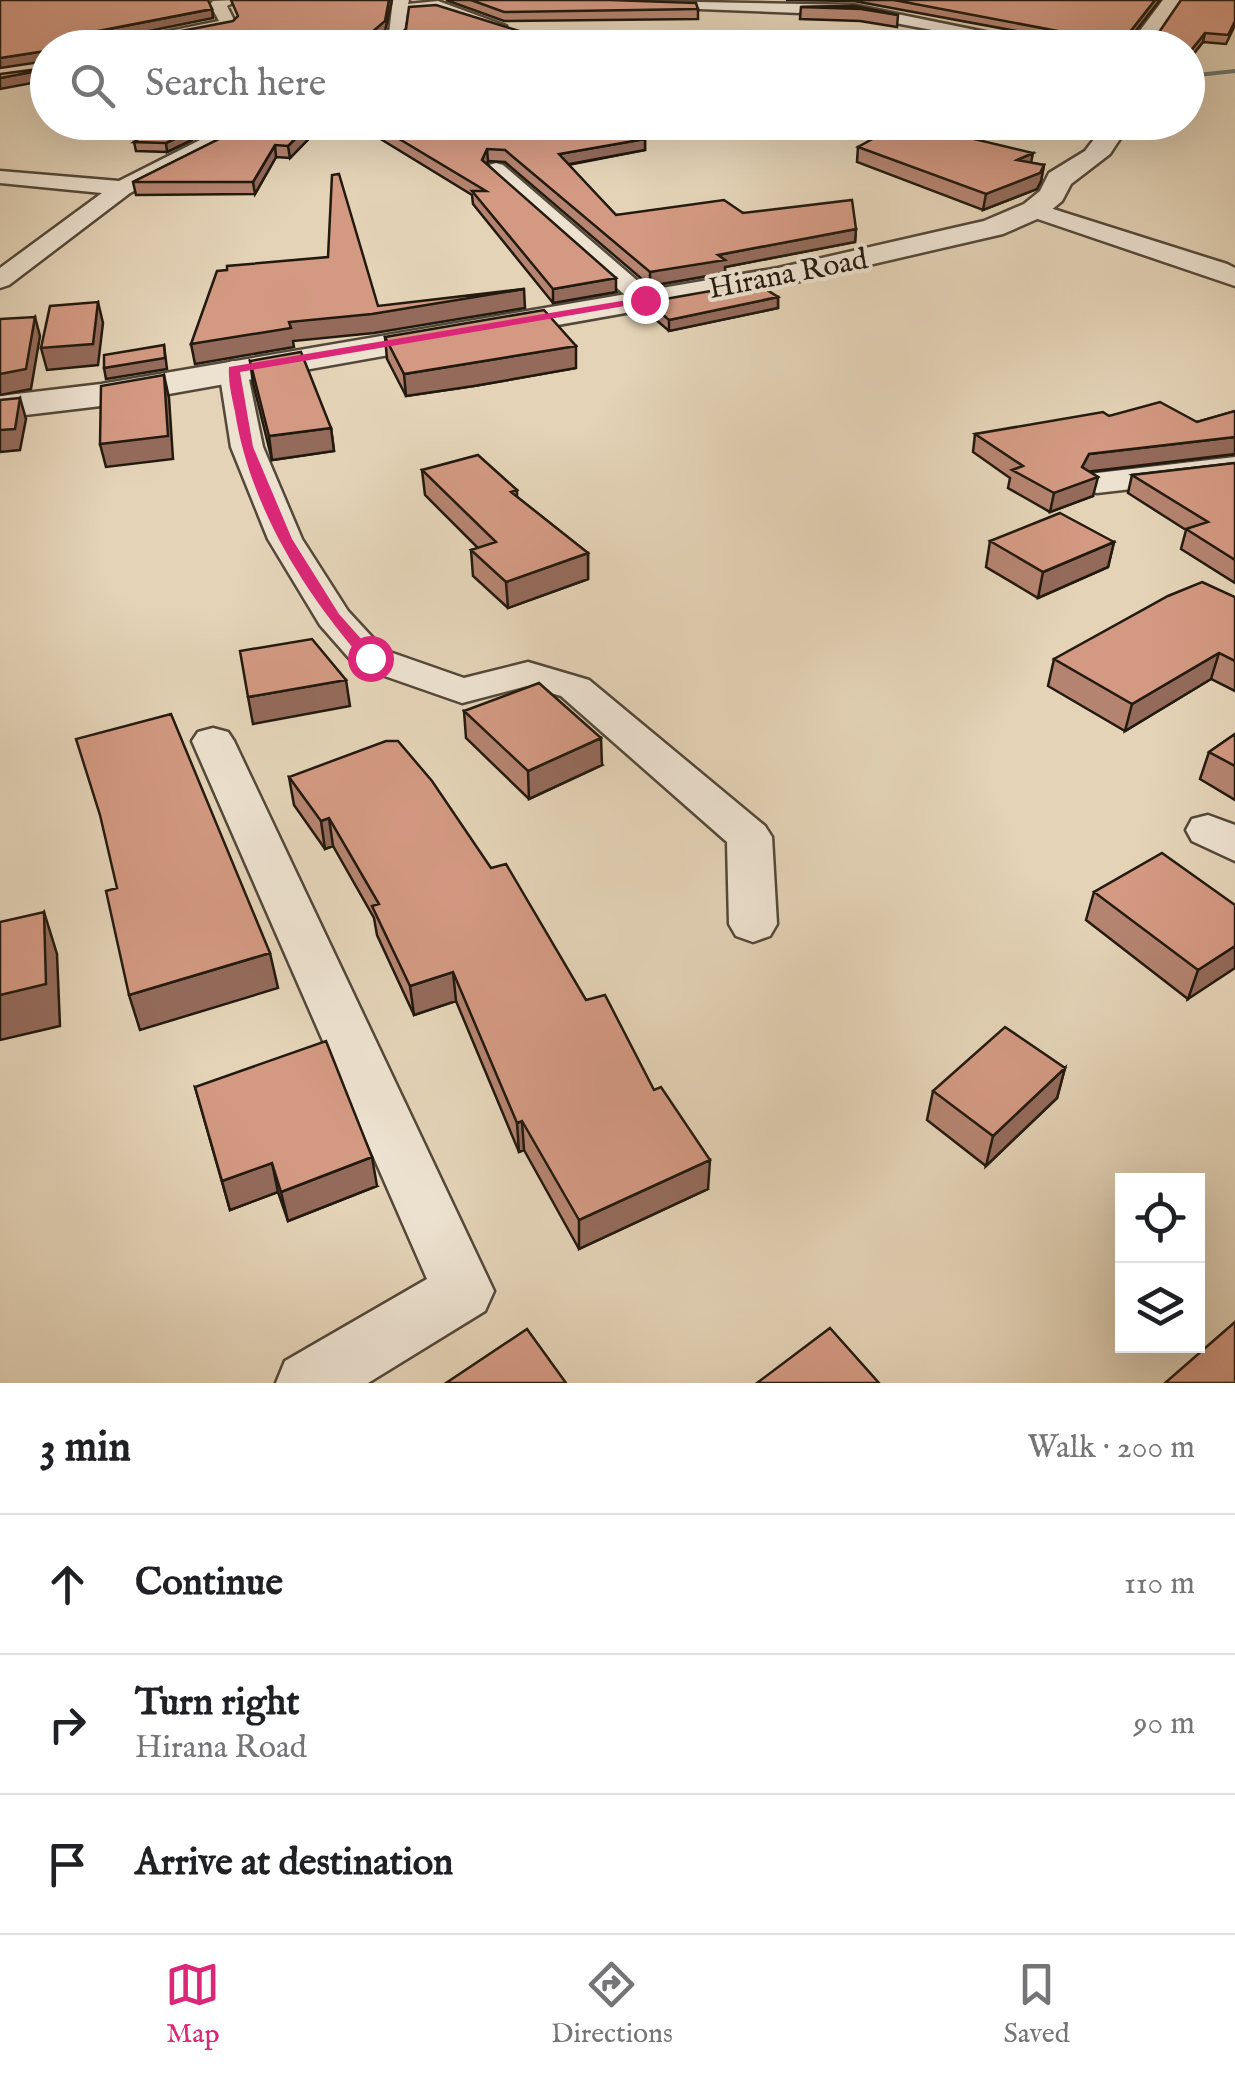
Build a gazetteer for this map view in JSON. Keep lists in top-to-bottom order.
{
  "streets": {
    "street": ["Hirana Road"]
  },
  "page": {
    "search": "Search here",
    "heading": ["3 min", "Walk · 200 m"],
    "list": [
      ["Continue", "110 m"],
      ["Turn right", "Hirana Road", "90 m"],
      "Arrive at destination"
    ],
    "nav": ["Map", "Directions", "Saved"]
  }
}
